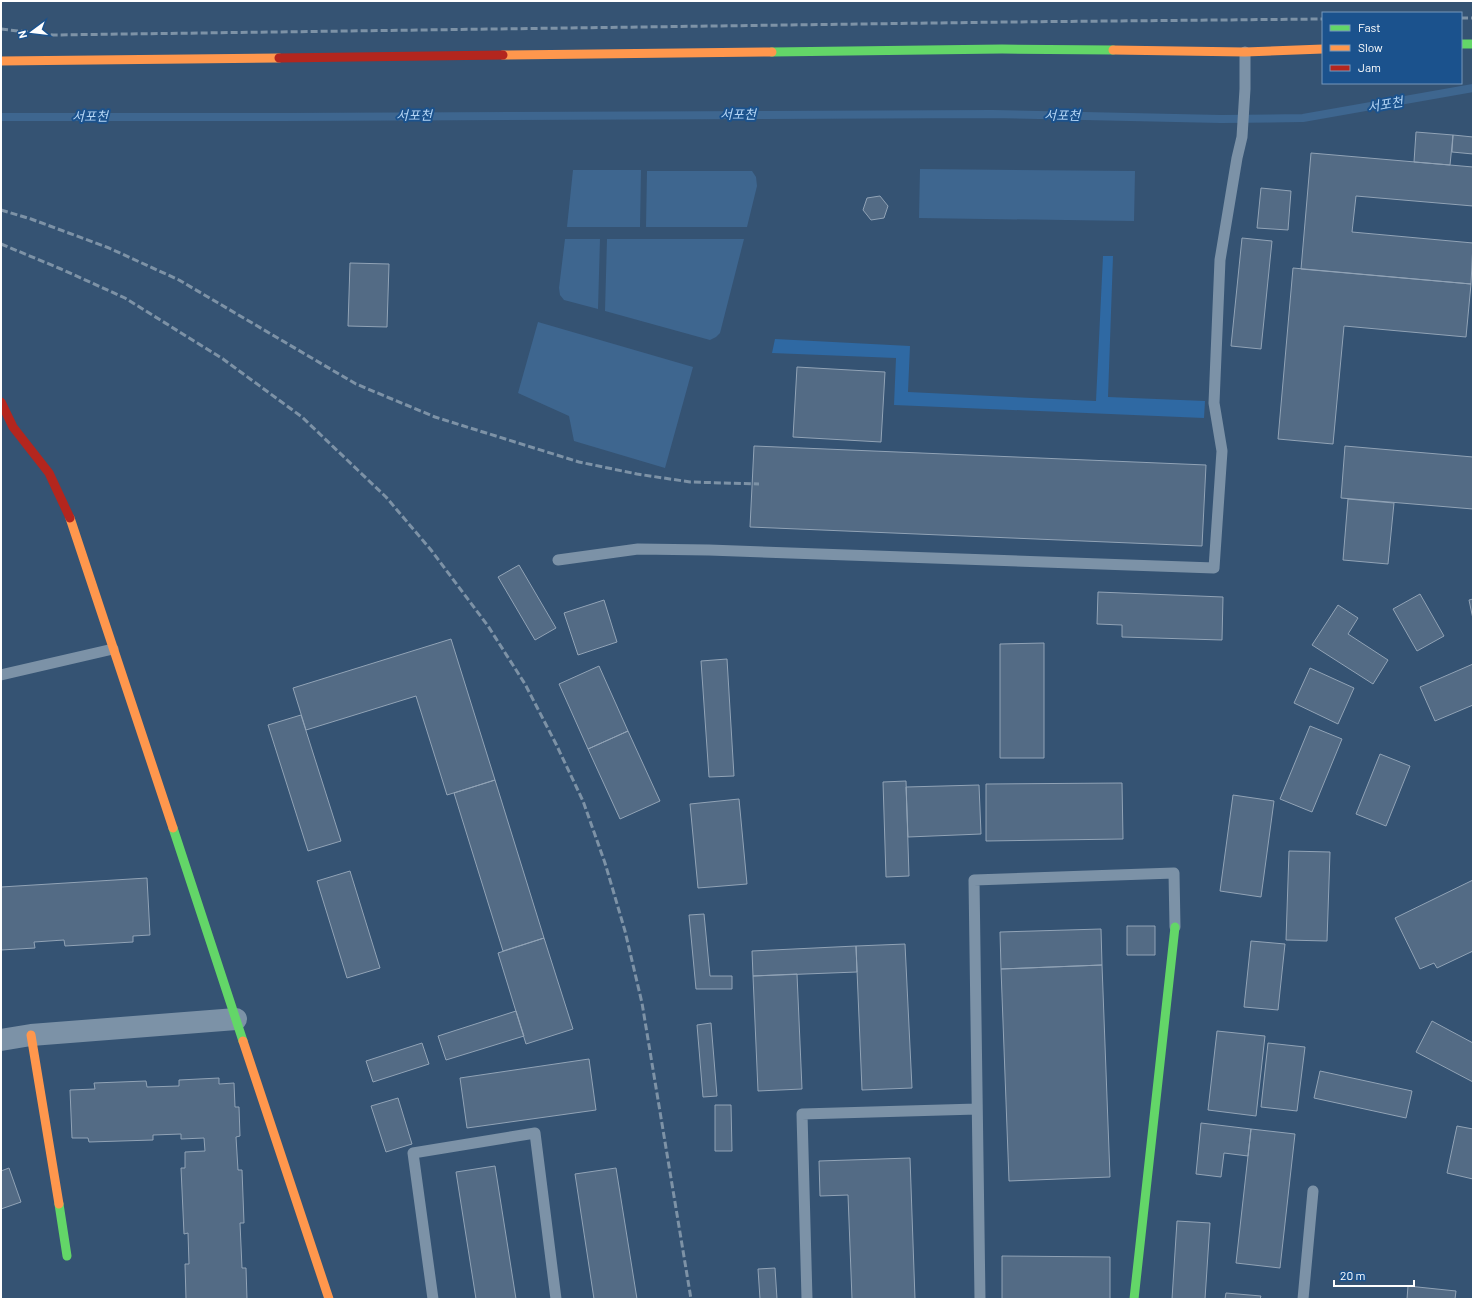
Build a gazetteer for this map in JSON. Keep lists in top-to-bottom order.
{
  "water": ["서포천"],
  "legend": ["Fast", "Slow", "Jam"],
  "scale_bar": "20 m",
  "north": "left"
}
